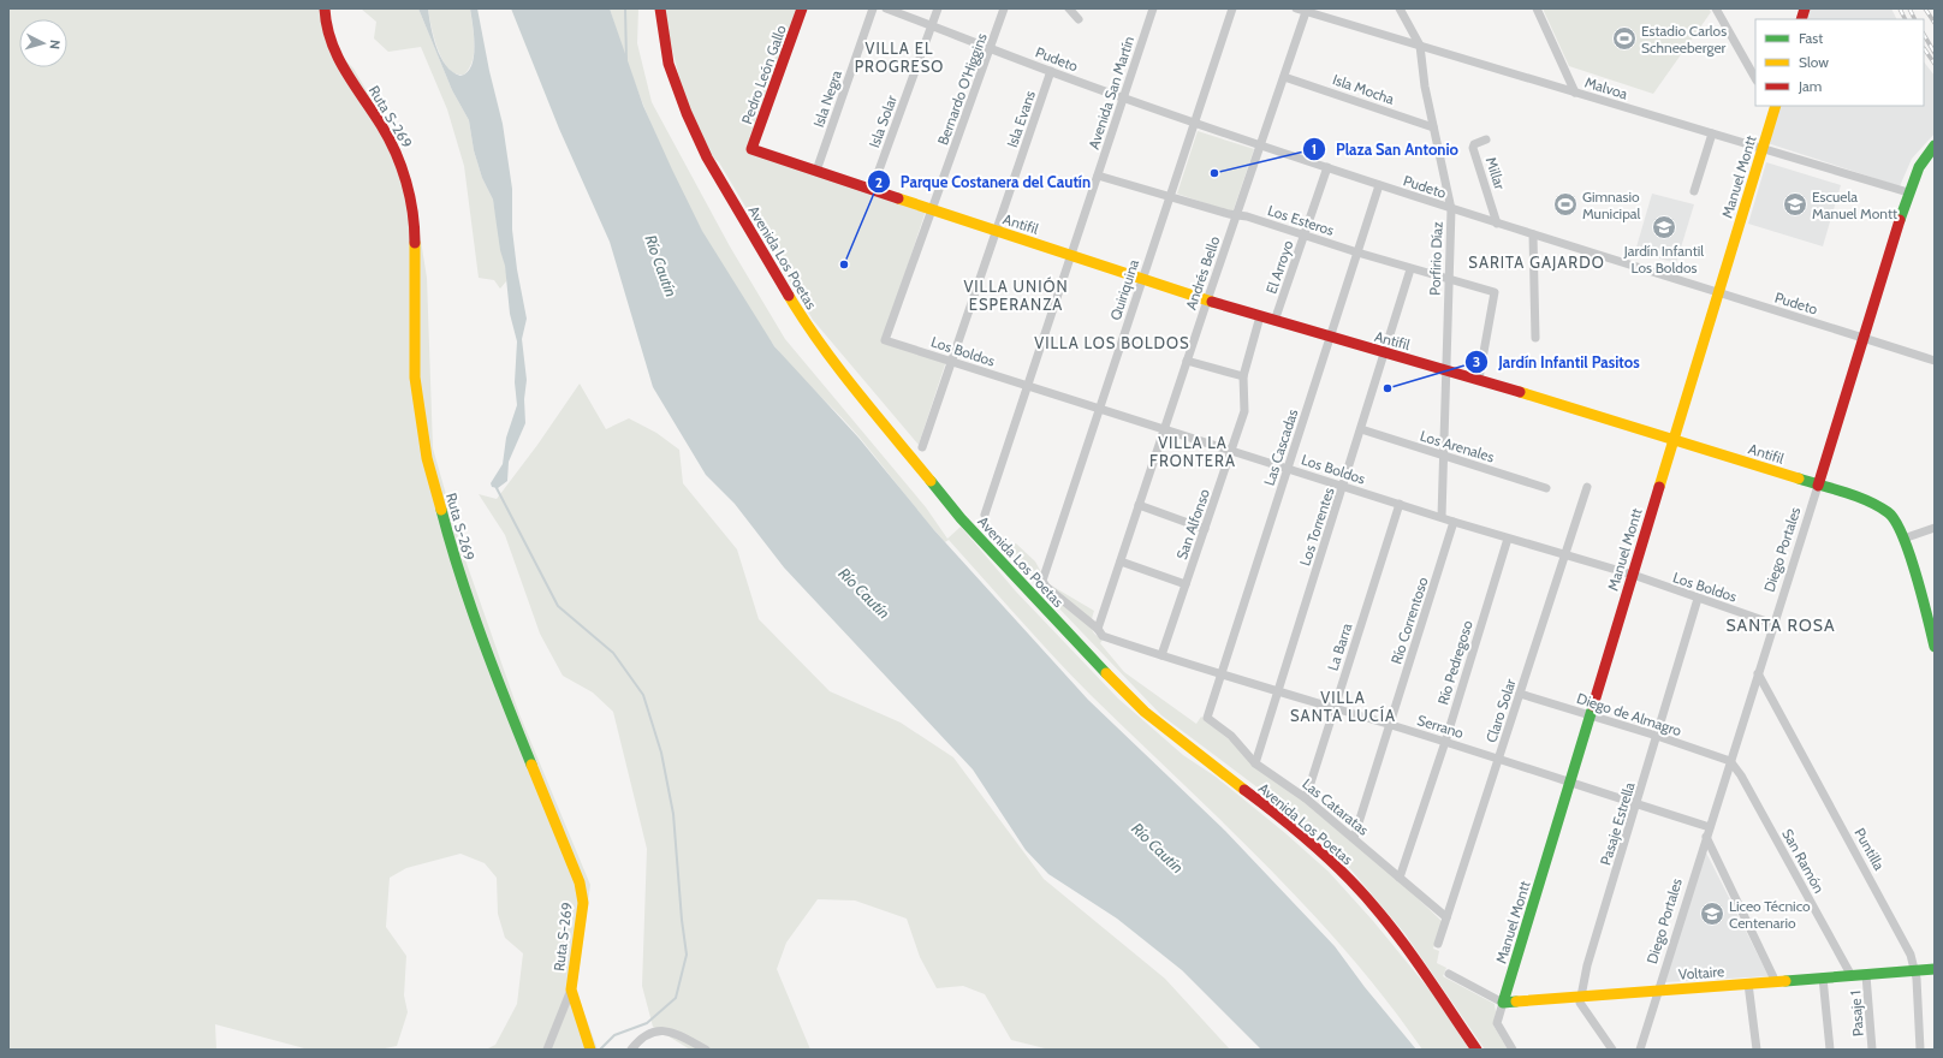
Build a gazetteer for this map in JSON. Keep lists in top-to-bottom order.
{
  "streets": {
    "street": [
      "Pudeto",
      "Pedro León Gallo",
      "Malvoa",
      "Bernardo O'Higgins",
      "Isla Mocha",
      "Avenida San Martín",
      "Isla Negra",
      "Ruta S-269",
      "Isla Evans",
      "Isla Solar",
      "Millar",
      "Manuel Montt",
      "Los Esteros",
      "Antifil",
      "Avenida Los Poetas",
      "Porfirio Díaz",
      "El Arroyo",
      "Andrés Bello",
      "Quiriquina",
      "Los Boldos",
      "Los Arenales",
      "Las Cascadas",
      "San Alfonso",
      "Los Torrentes",
      "Diego Portales",
      "Río Correntoso",
      "La Barra",
      "Río Pedregoso",
      "Claro Solar",
      "Diego de Almagro",
      "Serrano",
      "Las Cataratas",
      "Pasaje Estrella",
      "Puntilla",
      "San Ramón",
      "Voltaire",
      "Pasaje 1"
    ]
  },
  "crossings": [
    ["Pudeto", "Bernardo O'Higgins"],
    ["Pudeto", "Avenida San Martín"],
    ["Pudeto", "Isla Evans"],
    ["Pudeto", "Isla Solar"],
    ["Pudeto", "Millar"],
    ["Pudeto", "Manuel Montt"],
    ["Pudeto", "Porfirio Díaz"],
    ["Pudeto", "El Arroyo"],
    ["Pudeto", "Andrés Bello"],
    ["Pudeto", "Quiriquina"],
    ["Pudeto", "Las Cascadas"],
    ["Pudeto", "Diego Portales"],
    ["Pedro León Gallo", "Antifil"],
    ["Malvoa", "Manuel Montt"],
    ["Malvoa", "Porfirio Díaz"],
    ["Malvoa", "Andrés Bello"],
    ["Malvoa", "Diego Portales"],
    ["Bernardo O'Higgins", "Antifil"],
    ["Bernardo O'Higgins", "Los Boldos"],
    ["Isla Mocha", "Porfirio Díaz"],
    ["Isla Mocha", "Andrés Bello"],
    ["Avenida San Martín", "Los Esteros"],
    ["Avenida San Martín", "Antifil"],
    ["Avenida San Martín", "Los Boldos"],
    ["Isla Negra", "Antifil"],
    ["Isla Evans", "Antifil"],
    ["Isla Evans", "Los Boldos"],
    ["Isla Solar", "Antifil"],
    ["Manuel Montt", "Antifil"],
    ["Manuel Montt", "Los Boldos"],
    ["Manuel Montt", "Diego de Almagro"],
    ["Manuel Montt", "Serrano"],
    ["Manuel Montt", "Voltaire"],
    ["Los Esteros", "Antifil"],
    ["Los Esteros", "Porfirio Díaz"],
    ["Los Esteros", "El Arroyo"],
    ["Los Esteros", "Andrés Bello"],
    ["Los Esteros", "Quiriquina"],
    ["Los Esteros", "Las Cascadas"],
    ["Los Esteros", "Los Torrentes"],
    ["Antifil", "Porfirio Díaz"],
    ["Antifil", "El Arroyo"],
    ["Antifil", "Andrés Bello"],
    ["Antifil", "Quiriquina"],
    ["Antifil", "Las Cascadas"],
    ["Antifil", "San Alfonso"],
    ["Antifil", "Los Torrentes"],
    ["Antifil", "Diego Portales"],
    ["Porfirio Díaz", "Los Boldos"],
    ["Porfirio Díaz", "Los Arenales"],
    ["Andrés Bello", "Los Boldos"],
    ["Andrés Bello", "Serrano"],
    ["Quiriquina", "Los Boldos"],
    ["Quiriquina", "Serrano"],
    ["Los Boldos", "Las Cascadas"],
    ["Los Boldos", "San Alfonso"],
    ["Los Boldos", "Los Torrentes"],
    ["Los Boldos", "Diego Portales"],
    ["Los Boldos", "Río Correntoso"],
    ["Los Boldos", "La Barra"],
    ["Los Boldos", "Río Pedregoso"],
    ["Los Boldos", "Claro Solar"],
    ["Los Boldos", "Pasaje Estrella"],
    ["Los Arenales", "Los Torrentes"],
    ["Las Cascadas", "Serrano"],
    ["Las Cascadas", "Las Cataratas"],
    ["San Alfonso", "Serrano"],
    ["Los Torrentes", "Serrano"],
    ["Los Torrentes", "Las Cataratas"],
    ["Diego Portales", "Diego de Almagro"],
    ["Diego Portales", "Serrano"],
    ["Diego Portales", "Puntilla"],
    ["Diego Portales", "San Ramón"],
    ["Diego Portales", "Voltaire"],
    ["Río Correntoso", "Serrano"],
    ["Río Correntoso", "Las Cataratas"],
    ["La Barra", "Serrano"],
    ["La Barra", "Las Cataratas"],
    ["Río Pedregoso", "Serrano"],
    ["Río Pedregoso", "Las Cataratas"],
    ["Claro Solar", "Diego de Almagro"],
    ["Claro Solar", "Serrano"],
    ["Claro Solar", "Las Cataratas"],
    ["Diego de Almagro", "Pasaje Estrella"],
    ["Diego de Almagro", "San Ramón"],
    ["Serrano", "Pasaje Estrella"],
    ["Pasaje Estrella", "Voltaire"],
    ["Puntilla", "Voltaire"],
    ["San Ramón", "Voltaire"],
    ["Voltaire", "Pasaje 1"]
  ],
  "districts": [
    "VILLA EL PROGRESO",
    "SARITA GAJARDO",
    "VILLA UNIÓN ESPERANZA",
    "VILLA LOS BOLDOS",
    "VILLA LA FRONTERA",
    "SANTA ROSA",
    "VILLA SANTA LUCÍA"
  ],
  "water": ["Río Cautín"],
  "places": {
    "sports": ["Estadio Carlos Schneeberger", "Gimnasio Municipal"],
    "other": ["Plaza San Antonio", "Parque Costanera del Cautín", "Jardín Infantil Pasitos"],
    "school or university": ["Escuela Manuel Montt", "Jardín Infantil Los Boldos", "Liceo Técnico Centenario"]
  },
  "legend": ["Fast", "Slow", "Jam"],
  "north": "right"
}
